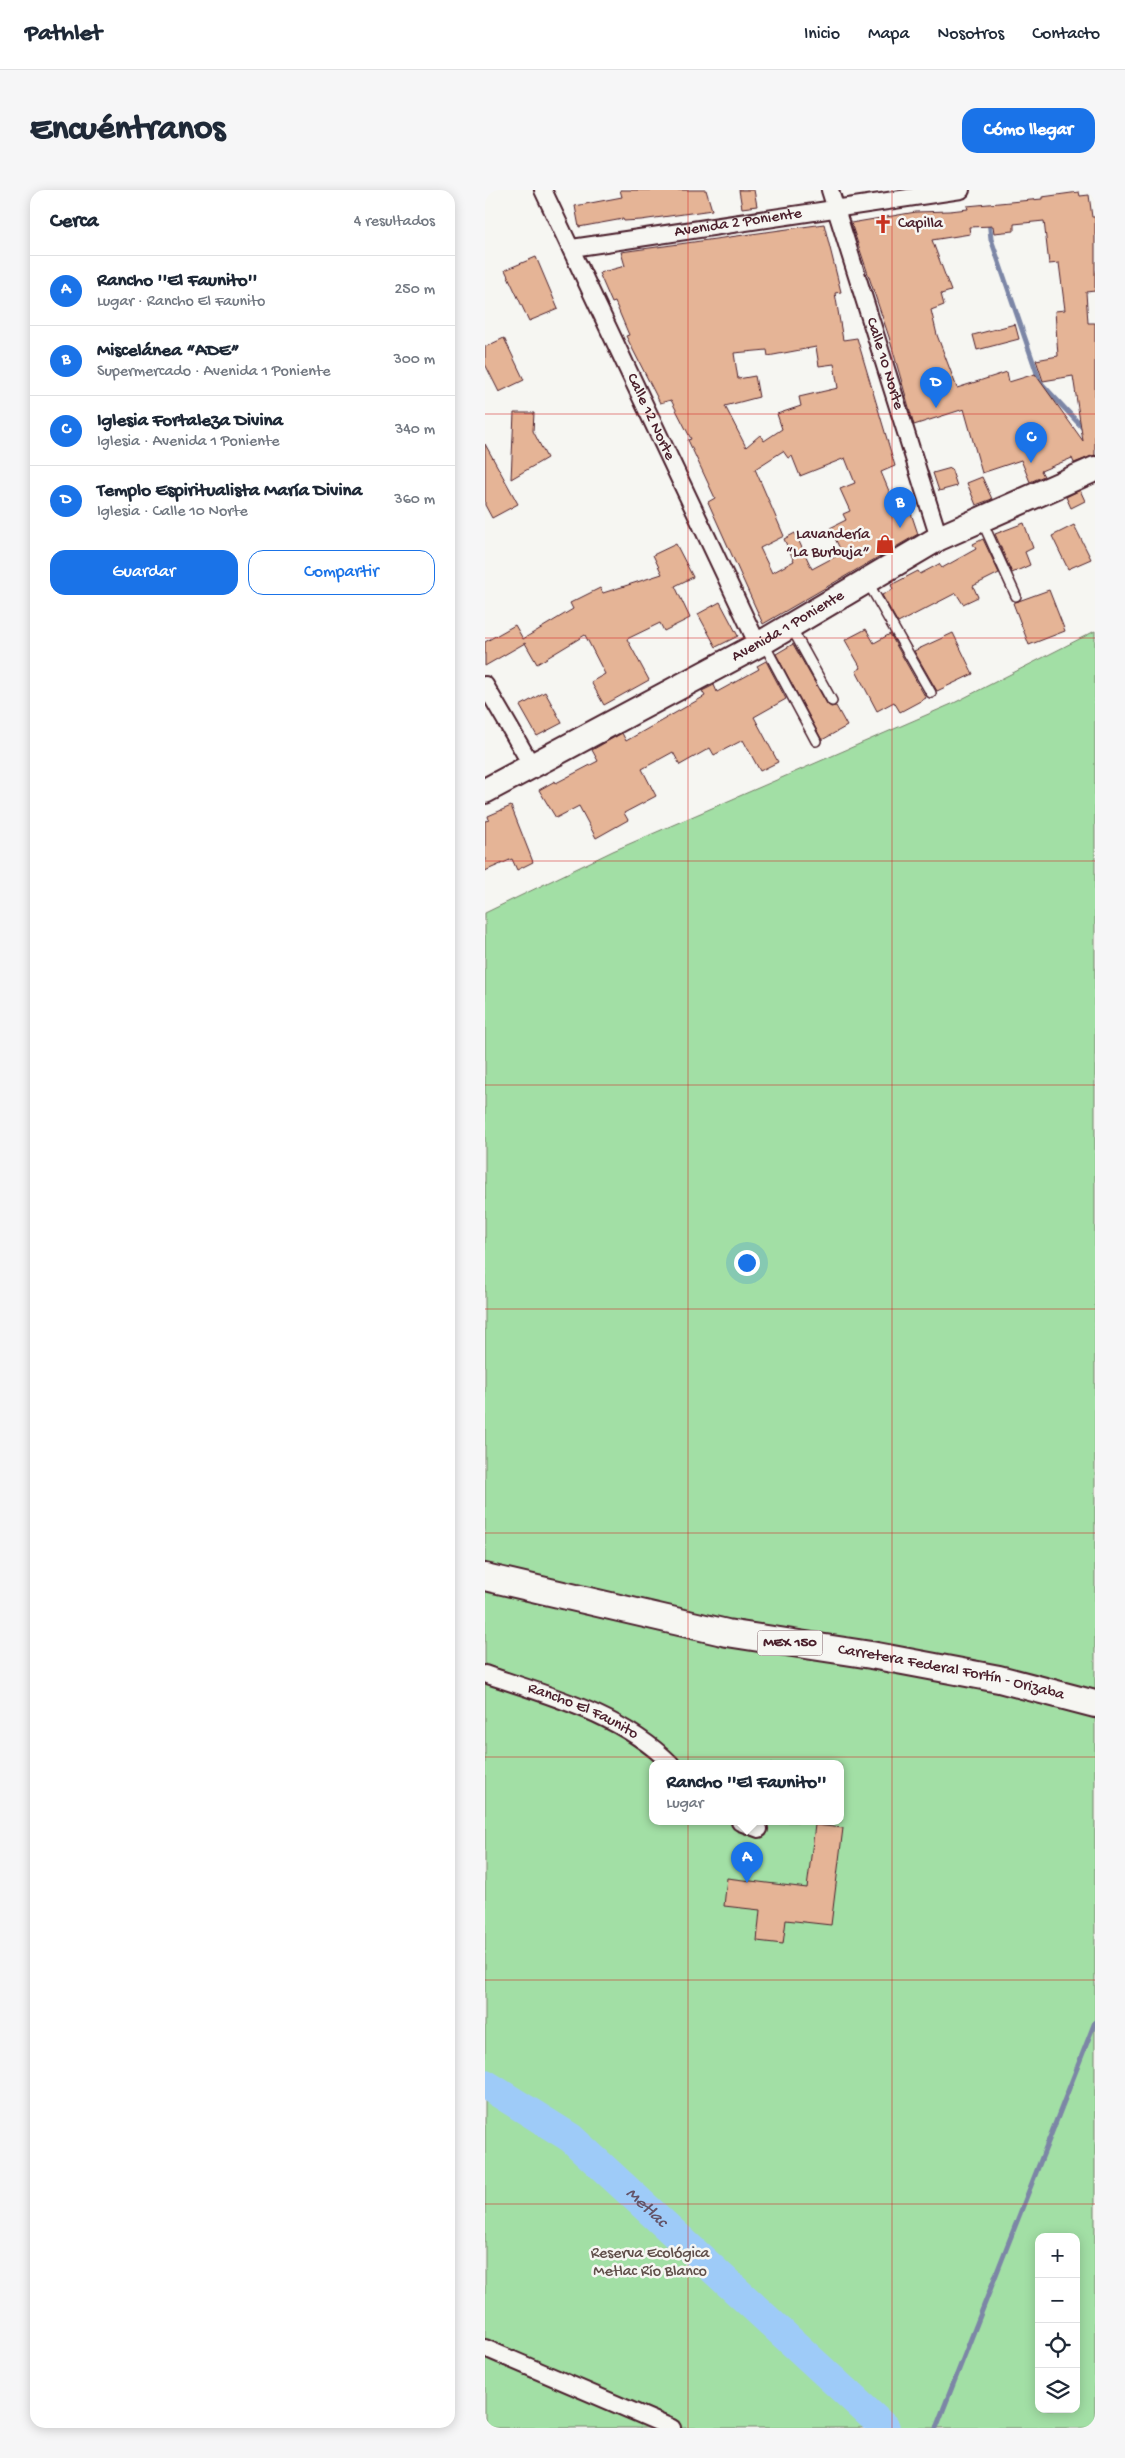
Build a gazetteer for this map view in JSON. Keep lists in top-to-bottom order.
{
  "streets": {
    "main road": ["MEX 150", "Carretera Federal Fortín - Orizaba"],
    "street": [
      "Avenida 2 Poniente",
      "Calle 10 Norte",
      "Calle 12 Norte",
      "Avenida 1 Poniente",
      "Rancho El Faunito"
    ]
  },
  "crossings": [
    ["Avenida 2 Poniente", "Calle 10 Norte"],
    ["Avenida 2 Poniente", "Calle 12 Norte"],
    ["Calle 10 Norte", "Avenida 1 Poniente"],
    ["Calle 12 Norte", "Avenida 1 Poniente"]
  ],
  "water": ["Metlac"],
  "parks": ["Reserva Ecológica Metlac Río Blanco"],
  "places": {
    "church": ["Capilla"],
    "shop": ["Lavandería “La Burbuja”"]
  },
  "page": {
    "header": "Pathlet",
    "nav": [
      "Inicio",
      "Mapa",
      "Nosotros",
      "Contacto"
    ],
    "buttons": [
      "Cómo llegar",
      ["Guardar", "Compartir"]
    ],
    "title": "Encuéntranos",
    "heading": ["Cerca", "4 resultados"],
    "list": [
      {
        "mark": "A",
        "name": "Rancho ''El Faunito''",
        "note": "Lugar · Rancho El Faunito",
        "value": "250 m"
      },
      {
        "mark": "B",
        "name": "Miscelánea “ADE”",
        "note": "Supermercado · Avenida 1 Poniente",
        "value": "300 m"
      },
      {
        "mark": "C",
        "name": "Iglesia Fortaleza Divina",
        "note": "Iglesia · Avenida 1 Poniente",
        "value": "340 m"
      },
      {
        "mark": "D",
        "name": "Templo Espiritualista María Divina",
        "note": "Iglesia · Calle 10 Norte",
        "value": "360 m"
      }
    ],
    "pins": [
      "D",
      "C",
      "B",
      "A"
    ],
    "popup": ["Rancho ''El Faunito''", "Lugar"],
    "map_buttons": ["+", "−"]
  }
}
